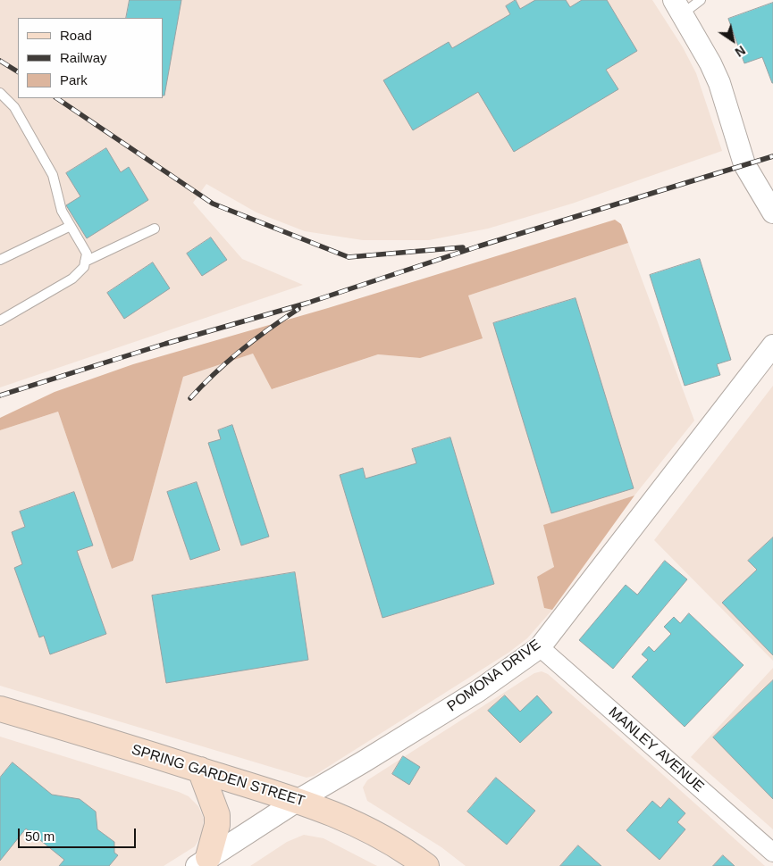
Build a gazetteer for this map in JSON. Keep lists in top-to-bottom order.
{
  "streets": {
    "main road": ["SPRING GARDEN STREET"],
    "street": ["POMONA DRIVE", "MANLEY AVENUE"]
  },
  "crossings": [
    ["POMONA DRIVE", "MANLEY AVENUE"],
    ["POMONA DRIVE", "SPRING GARDEN STREET"]
  ],
  "legend": ["Road", "Railway", "Park"],
  "scale_bar": "50 m",
  "north": "bottom right"
}
